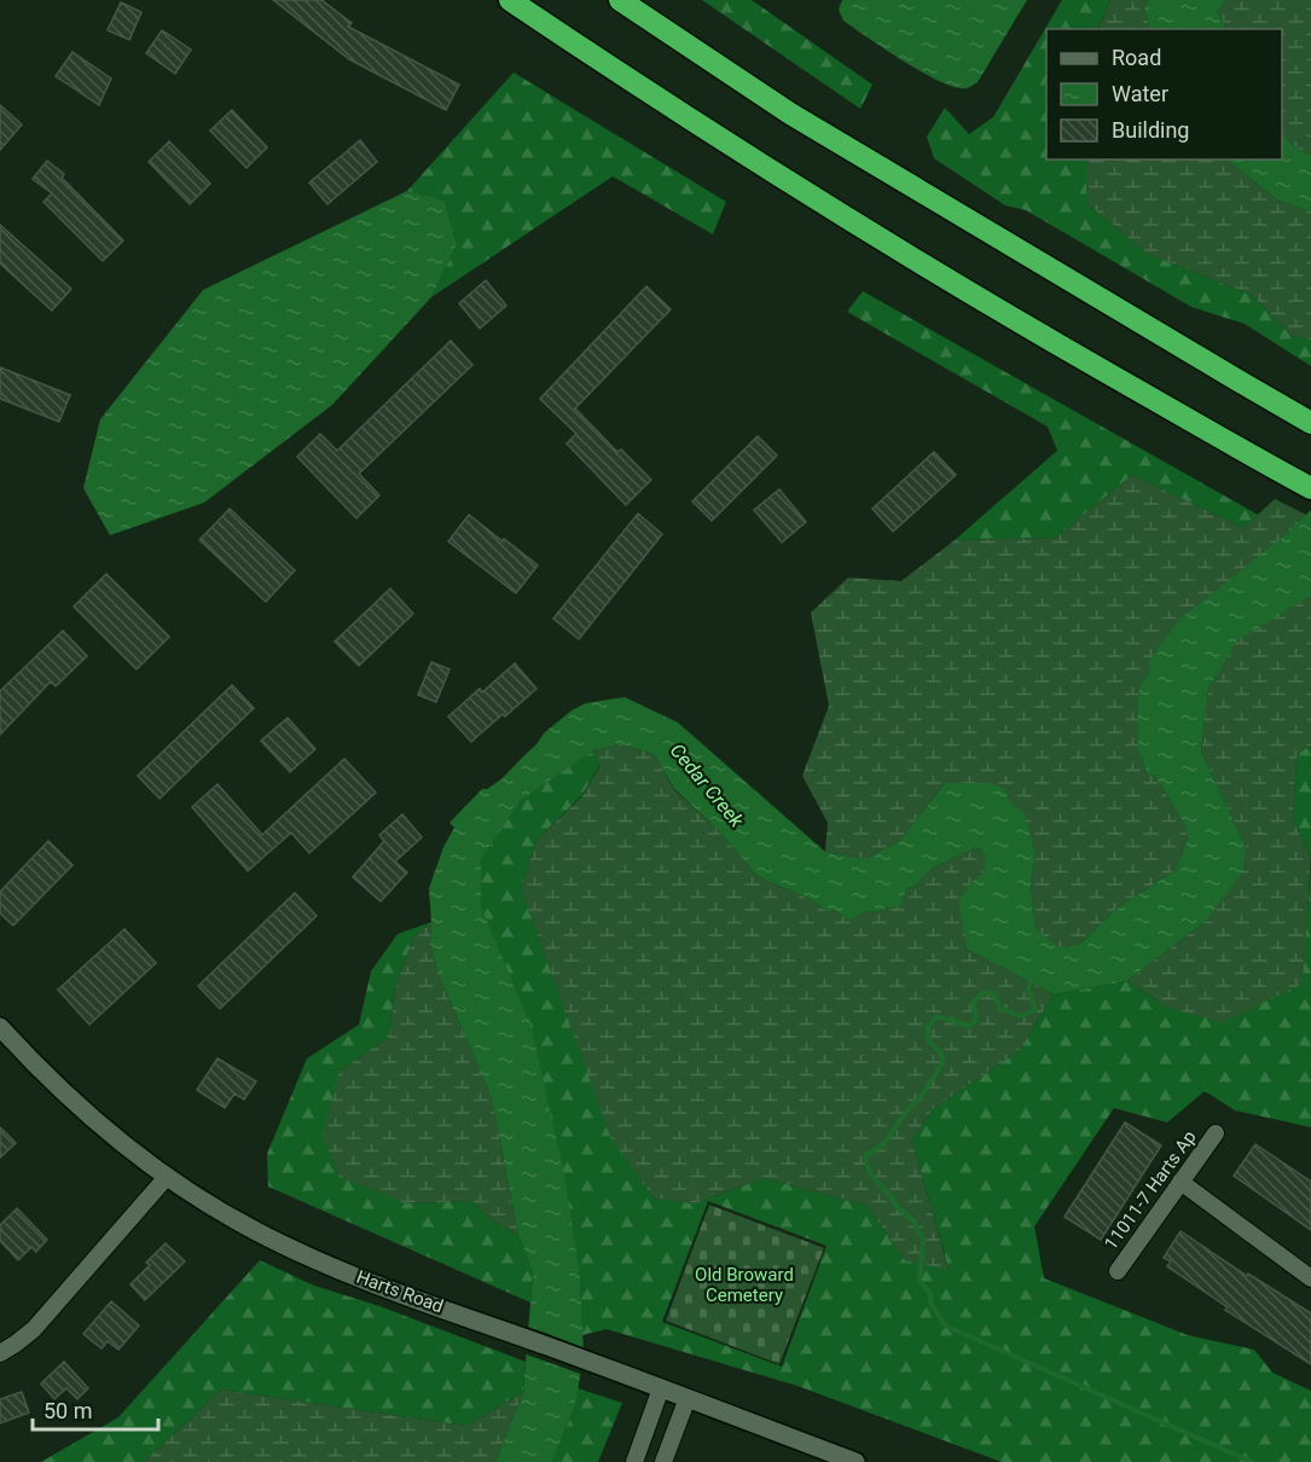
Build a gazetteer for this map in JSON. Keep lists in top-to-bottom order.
{
  "streets": {
    "street": ["11011-7 Harts Ap", "Harts Road"]
  },
  "water": ["Cedar Creek"],
  "parks": ["Old Broward Cemetery"],
  "legend": ["Road", "Water", "Building"],
  "scale_bar": "50 m"
}
